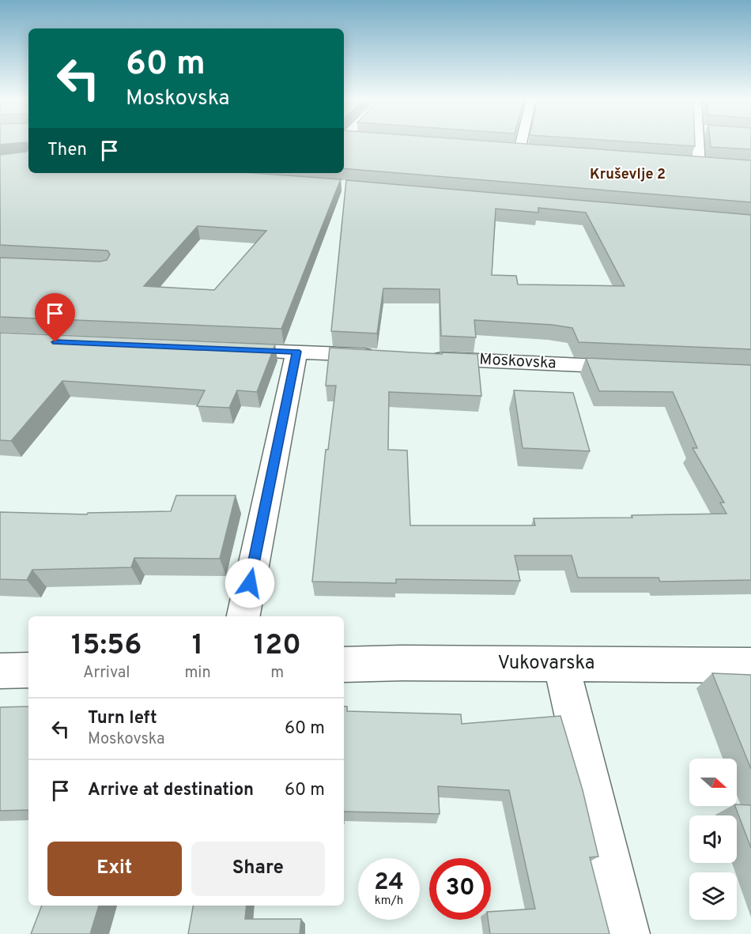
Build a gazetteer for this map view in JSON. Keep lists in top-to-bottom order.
{
  "streets": {
    "street": ["Moskovska", "Vukovarska"]
  },
  "districts": ["Kruševlje 2"],
  "north": "right",
  "page": {
    "turn": ["60 m", "Moskovska"],
    "then": "Then",
    "eta": [
      "15:56",
      "Arrival",
      "1",
      "min",
      "120",
      "m"
    ],
    "list": [
      {
        "name": "Turn left",
        "note": "Moskovska",
        "value": "60 m"
      },
      {
        "name": "Arrive at destination",
        "value": "60 m"
      }
    ],
    "buttons": ["Exit", "Share"],
    "speed": "24 km/h",
    "limit": "30"
  }
}
